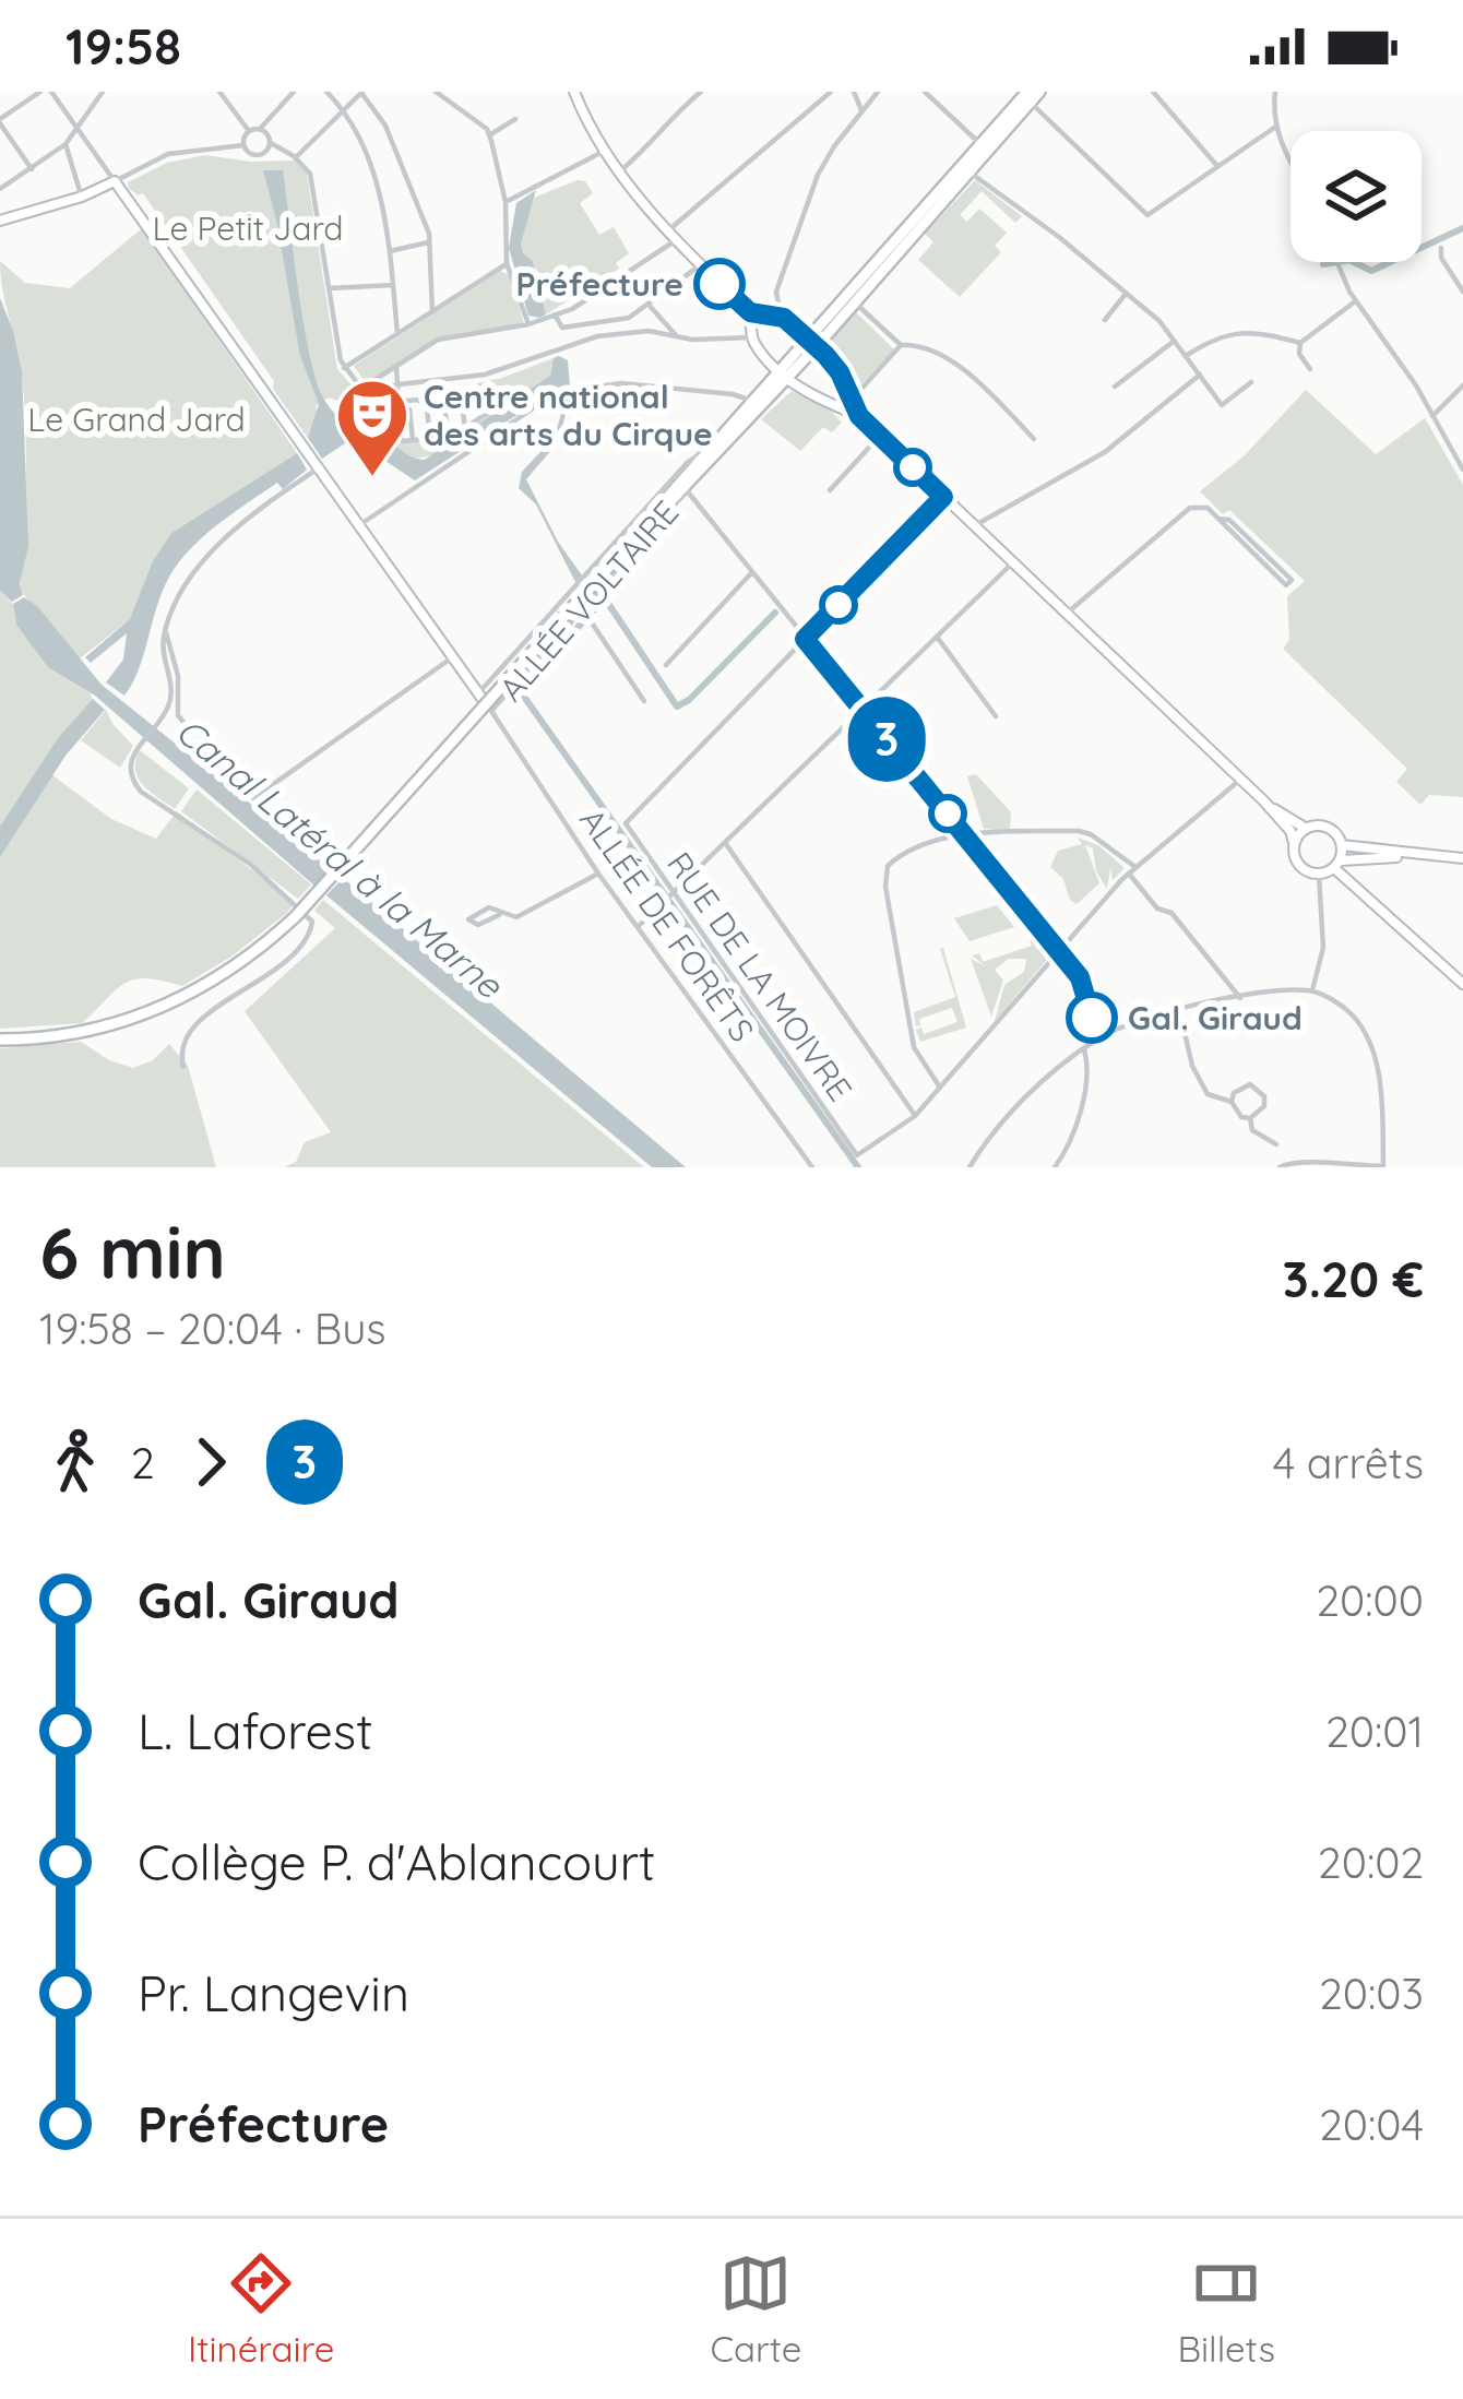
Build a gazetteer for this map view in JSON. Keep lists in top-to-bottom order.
{
  "streets": {
    "main road": ["ALLÉE VOLTAIRE"],
    "street": ["ALLÉE DE FORÊTS", "RUE DE LA MOIVRE"]
  },
  "crossings": [
    ["ALLÉE VOLTAIRE", "ALLÉE DE FORÊTS"]
  ],
  "water": ["Canal Latéral à la Marne"],
  "parks": ["Le Petit Jard", "Le Grand Jard"],
  "places": {
    "other": ["Préfecture", "Gal. Giraud"],
    "theatre": ["Centre national des arts du Cirque"]
  },
  "lines": ["bus line 3"],
  "page": {
    "status": "19:58",
    "on_map": "3",
    "heading": ["6 min", "19:58 – 20:04 · Bus", "3.20 €"],
    "legs": ["2", "3", "4 arrêts"],
    "list": [
      {
        "name": "Gal. Giraud",
        "value": "20:00"
      },
      {
        "name": "L. Laforest",
        "value": "20:01"
      },
      {
        "name": "Collège P. d'Ablancourt",
        "value": "20:02"
      },
      {
        "name": "Pr. Langevin",
        "value": "20:03"
      },
      {
        "name": "Préfecture",
        "value": "20:04"
      }
    ],
    "tabs": ["Itinéraire", "Carte", "Billets"]
  }
}
